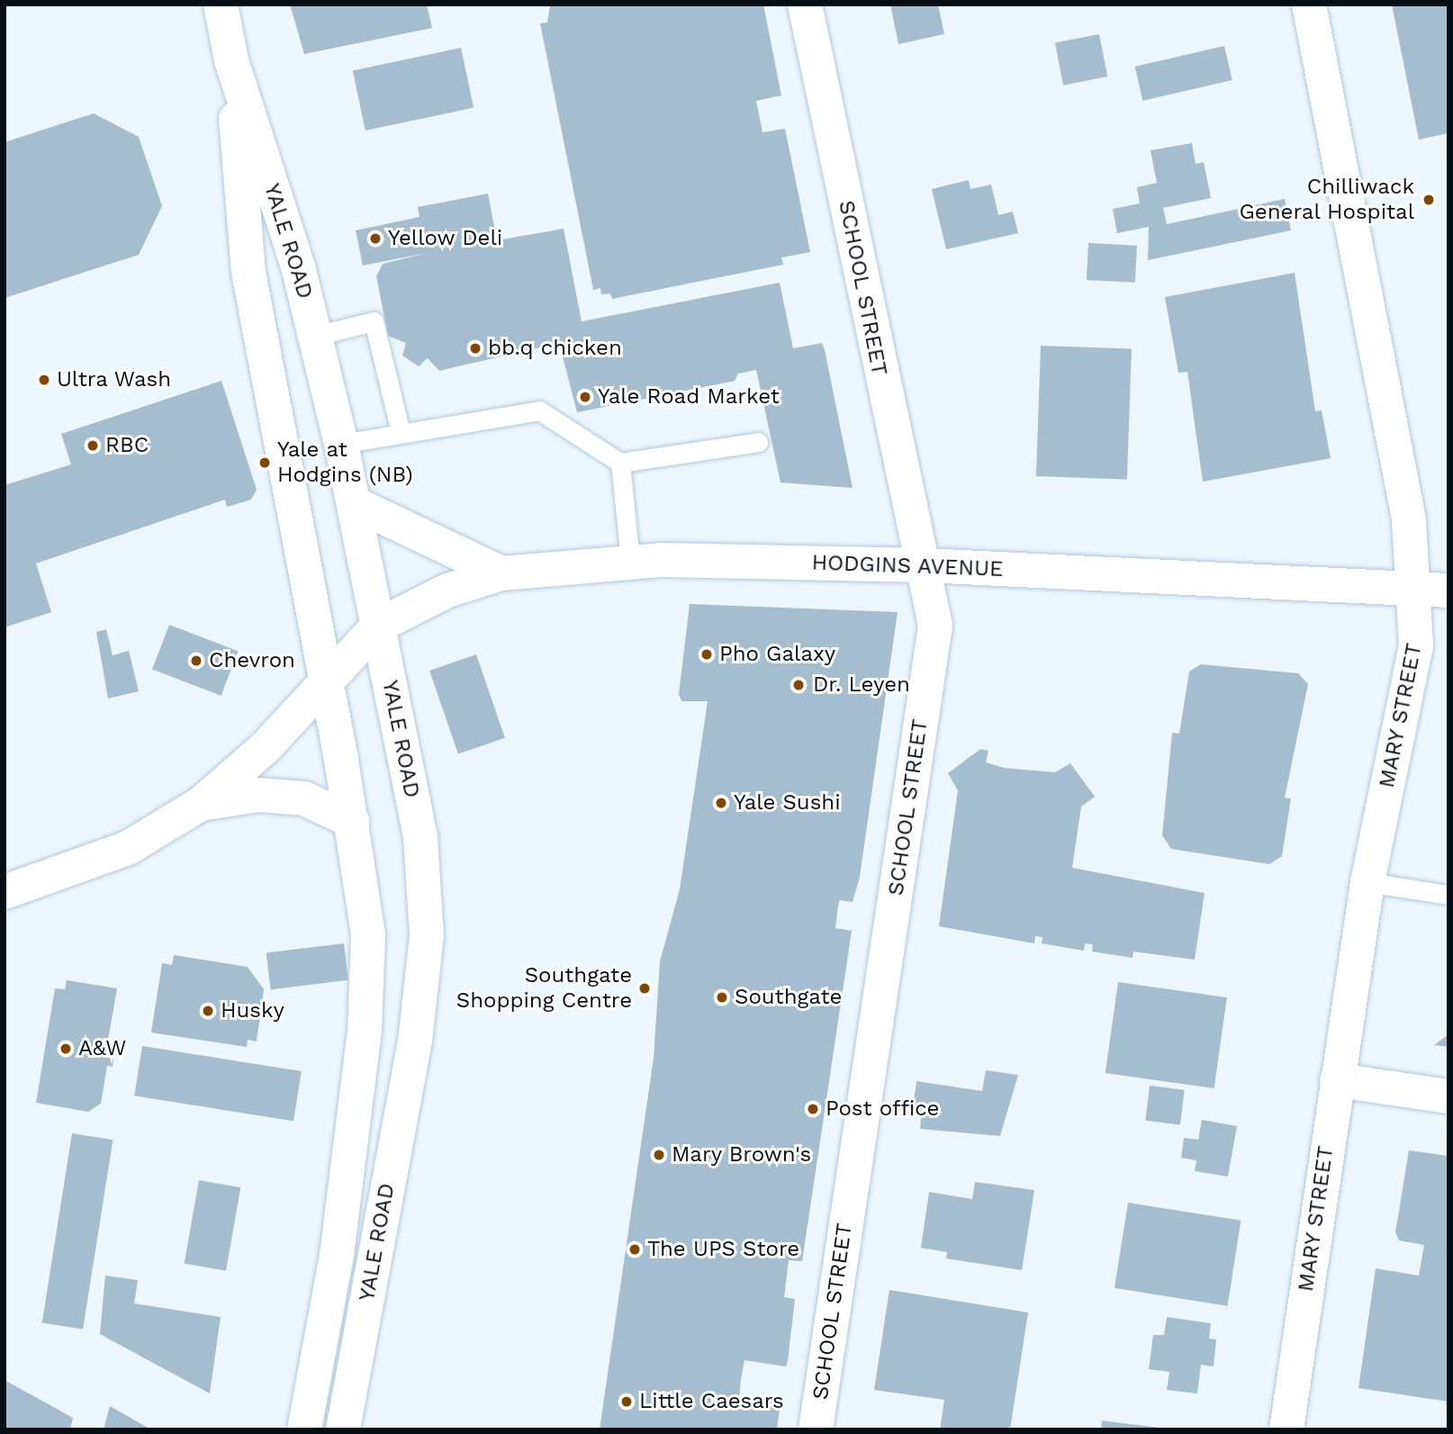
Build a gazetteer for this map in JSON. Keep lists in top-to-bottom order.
{
  "streets": {
    "street": [
      "YALE ROAD",
      "SCHOOL STREET",
      "HODGINS AVENUE",
      "MARY STREET"
    ]
  },
  "crossings": [
    ["YALE ROAD", "HODGINS AVENUE"],
    ["SCHOOL STREET", "HODGINS AVENUE"],
    ["HODGINS AVENUE", "MARY STREET"]
  ],
  "places": [
    "Chilliwack General Hospital",
    "Yellow Deli",
    "bb.q chicken",
    "Ultra Wash",
    "Yale Road Market",
    "RBC",
    "Yale at Hodgins (NB)",
    "Pho Galaxy",
    "Chevron",
    "Dr. Leyen",
    "Yale Sushi",
    "Southgate Shopping Centre",
    "Southgate",
    "Husky",
    "A&W",
    "Post office",
    "Mary Brown's",
    "The UPS Store",
    "Little Caesars"
  ]
}
